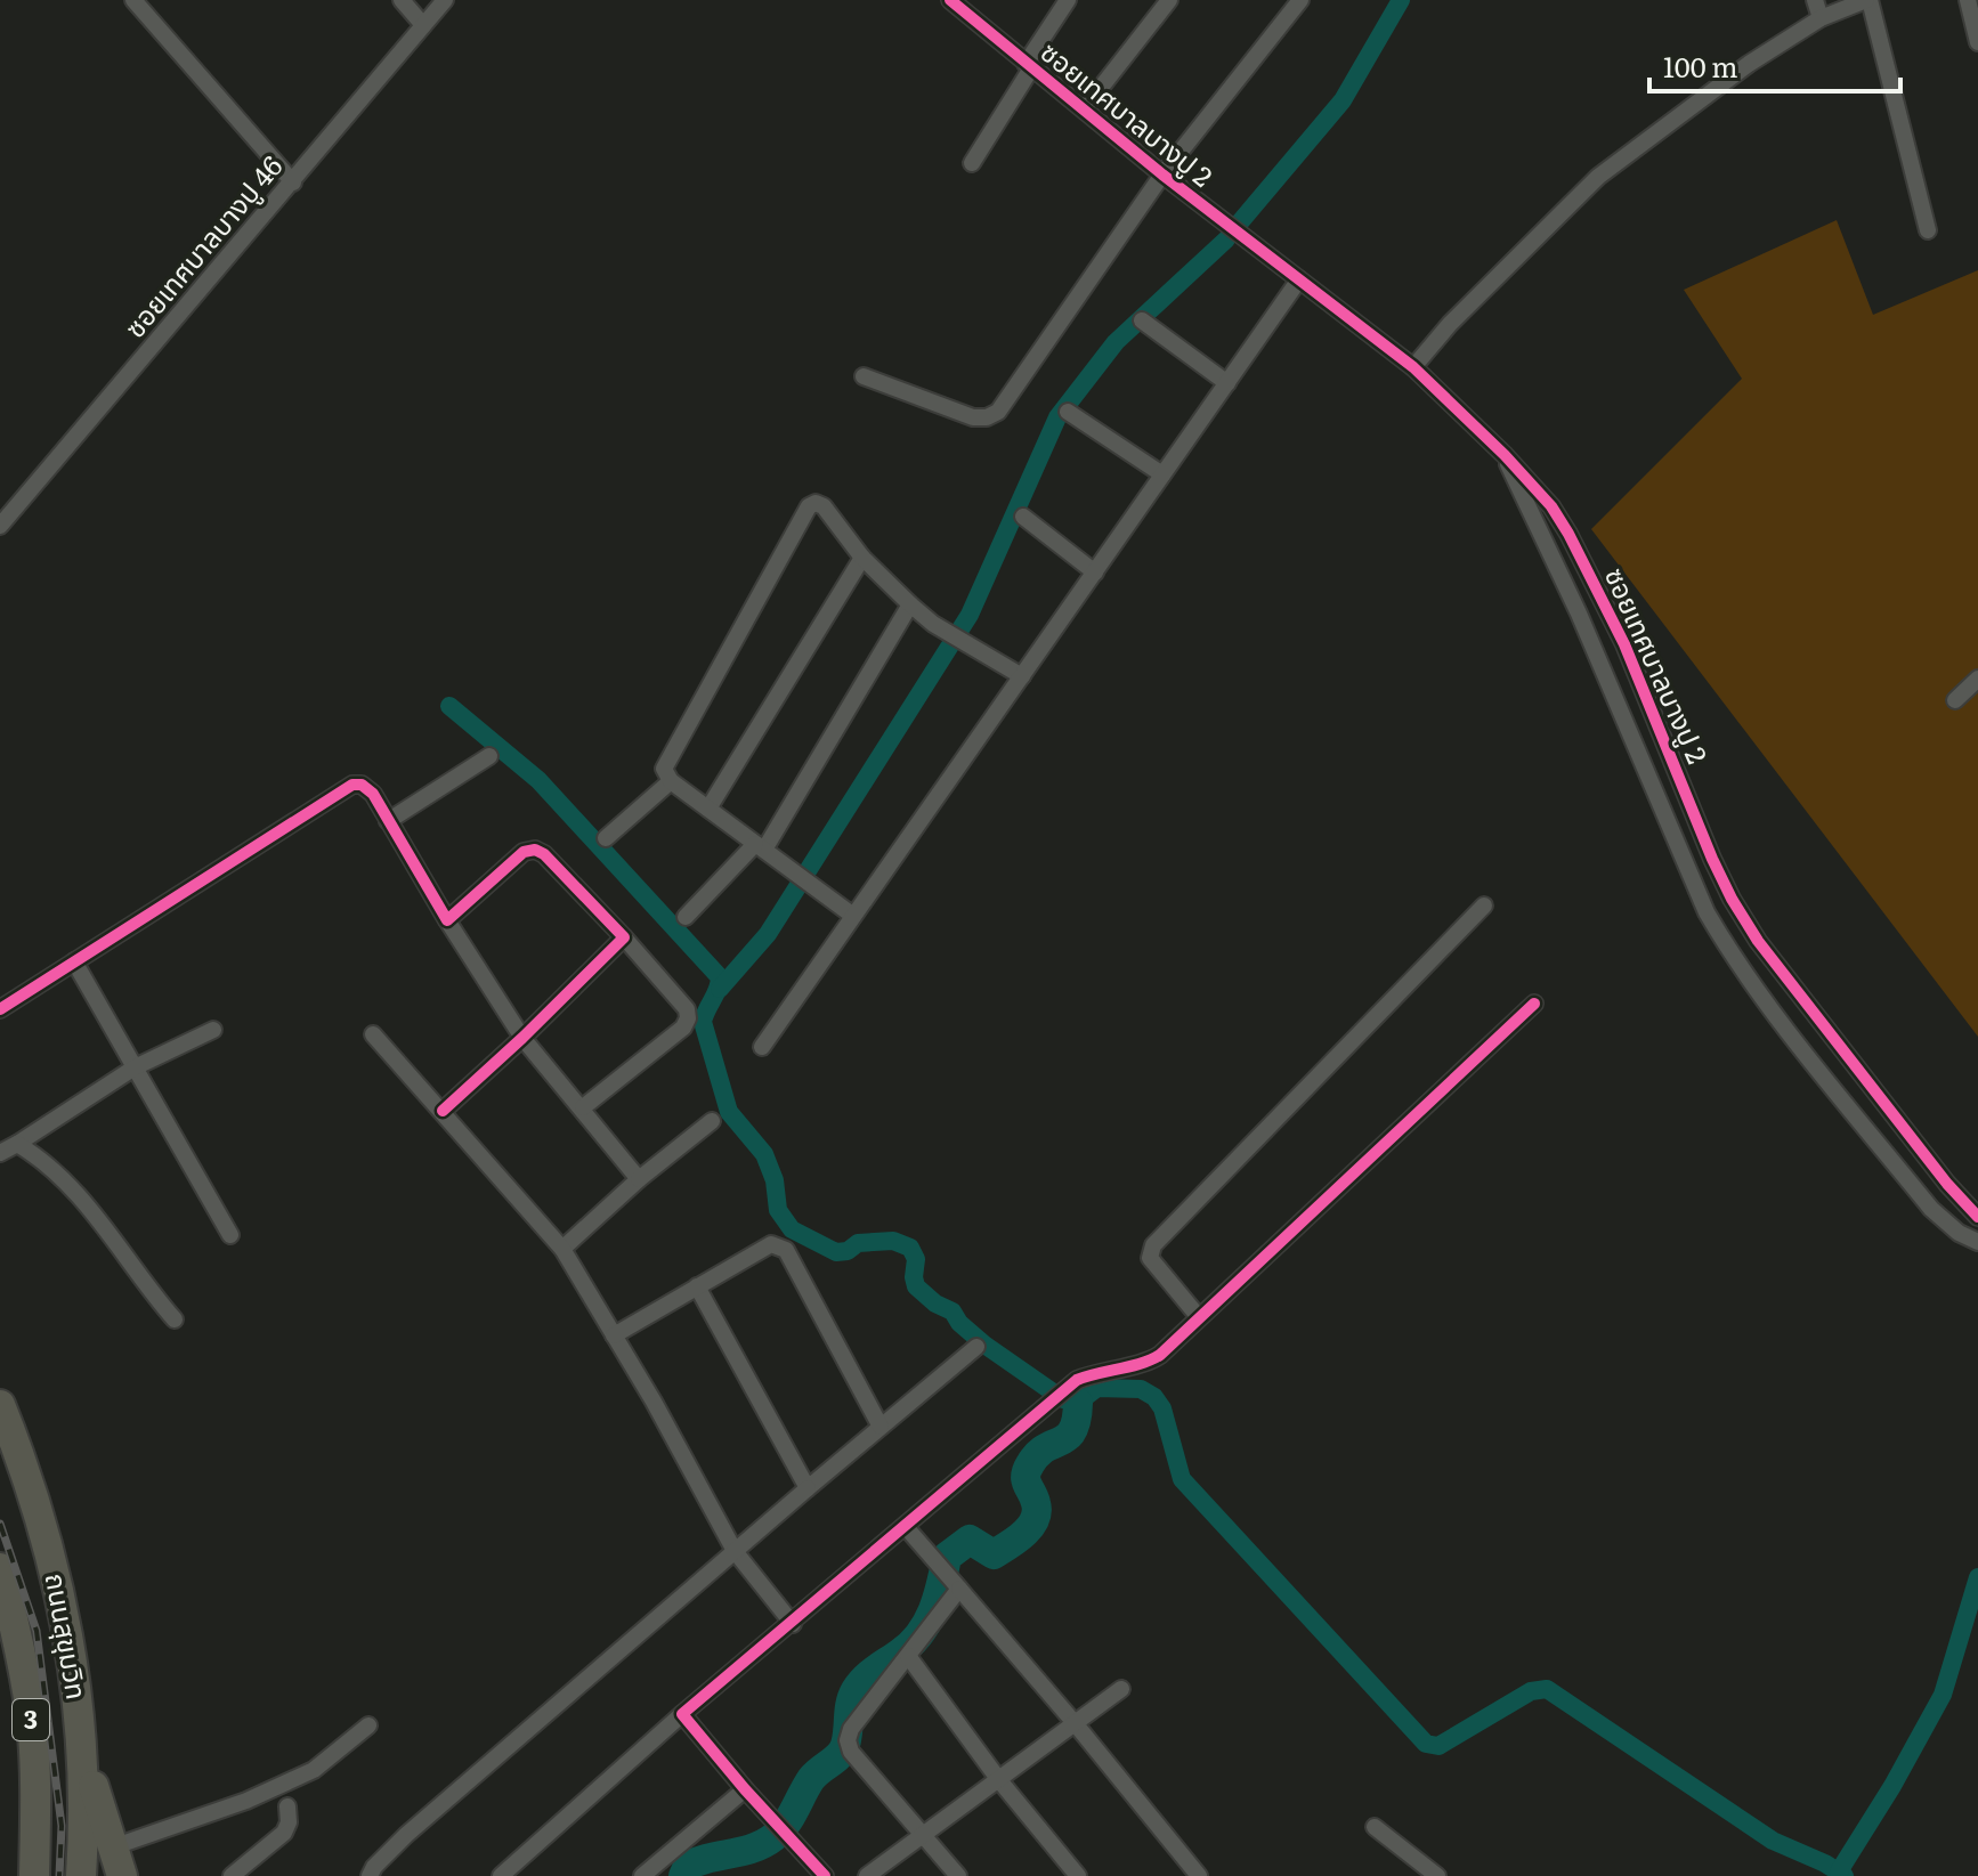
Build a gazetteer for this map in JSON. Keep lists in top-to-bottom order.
{
  "streets": {
    "highway": ["ถนนสุขุมวิท", "3"],
    "street": ["ซอยเทศบาลบางปู 2", "ซอยเทศบาลบางปู 46"]
  },
  "scale_bar": "100 m"
}
